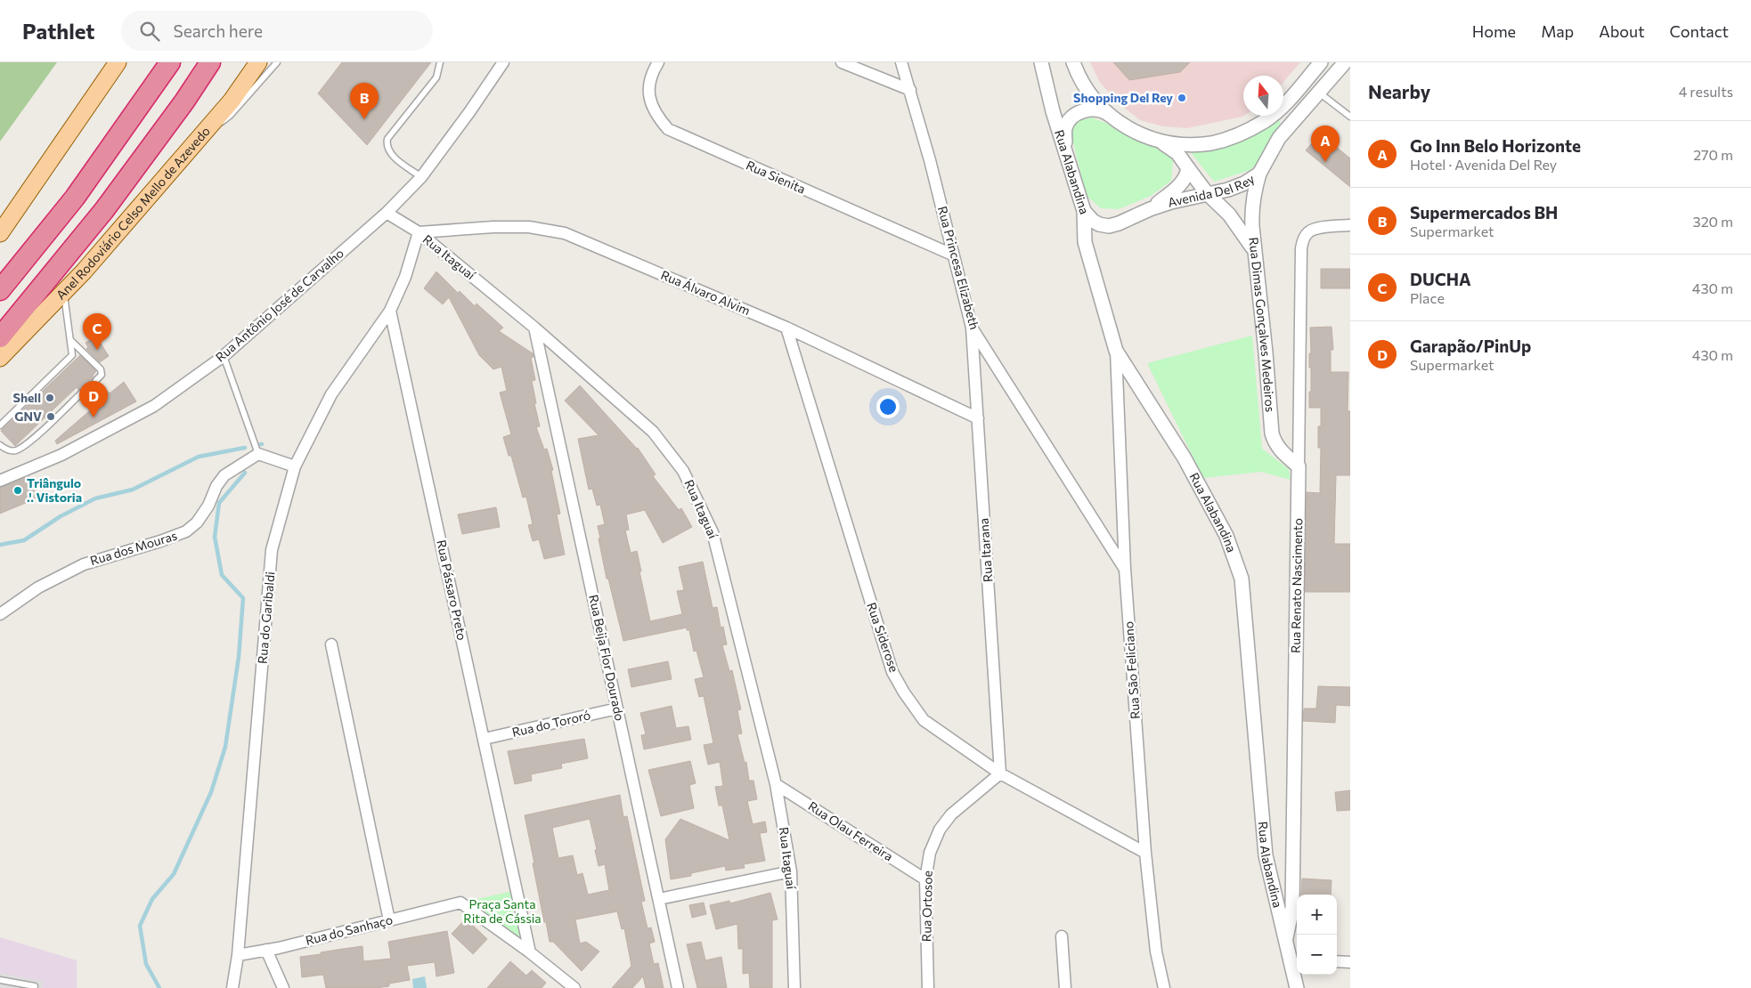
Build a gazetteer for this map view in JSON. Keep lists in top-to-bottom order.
{
  "streets": {
    "highway": ["Anel Rodoviário Celso Mello de Azevedo"],
    "street": [
      "Rua Alabandina",
      "Rua Sienita",
      "Avenida Del Rey",
      "Rua Itaguaí",
      "Rua Princesa Elizabeth",
      "Rua Álvaro Alvim",
      "Rua Antônio José de Carvalho",
      "Rua Dimas Gonçalves Medeiros",
      "Rua dos Mouras",
      "Rua Itarana",
      "Rua Renato Nascimento",
      "Rua Pássaro Preto",
      "Rua do Garibaldi",
      "Rua Siderose",
      "Rua Beija Flor Dourado",
      "Rua São Feliciano",
      "Rua do Tororó",
      "Rua Olau Ferreira",
      "Rua Ortosoe",
      "Rua do Sanhaço"
    ]
  },
  "crossings": [
    ["Rua Alabandina", "Avenida Del Rey"],
    ["Rua Alabandina", "Rua Renato Nascimento"],
    ["Rua Alabandina", "Rua São Feliciano"],
    ["Rua Sienita", "Rua Princesa Elizabeth"],
    ["Avenida Del Rey", "Rua Dimas Gonçalves Medeiros"],
    ["Rua Itaguaí", "Rua Álvaro Alvim"],
    ["Rua Itaguaí", "Rua Antônio José de Carvalho"],
    ["Rua Itaguaí", "Rua Beija Flor Dourado"],
    ["Rua Itaguaí", "Rua Olau Ferreira"],
    ["Rua Princesa Elizabeth", "Rua Itarana"],
    ["Rua Princesa Elizabeth", "Rua São Feliciano"],
    ["Rua Álvaro Alvim", "Rua Itarana"],
    ["Rua Álvaro Alvim", "Rua Siderose"],
    ["Rua Dimas Gonçalves Medeiros", "Rua Renato Nascimento"],
    ["Rua Itarana", "Rua Siderose"],
    ["Rua Itarana", "Rua Ortosoe"],
    ["Rua Pássaro Preto", "Rua do Garibaldi"],
    ["Rua Pássaro Preto", "Rua do Tororó"],
    ["Rua Pássaro Preto", "Rua do Sanhaço"],
    ["Rua do Garibaldi", "Rua do Sanhaço"],
    ["Rua Siderose", "Rua São Feliciano"],
    ["Rua Siderose", "Rua Ortosoe"],
    ["Rua Beija Flor Dourado", "Rua do Tororó"],
    ["Rua Olau Ferreira", "Rua Ortosoe"]
  ],
  "parks": ["Praça Santa Rita de Cássia"],
  "places": [
    "Shopping Del Rey",
    "Shell",
    "GNV",
    "Triângulo .'. Vistoria"
  ],
  "north": "top",
  "page": {
    "header": "Pathlet",
    "search": "Search here",
    "nav": [
      "Home",
      "Map",
      "About",
      "Contact"
    ],
    "heading": ["Nearby", "4 results"],
    "pins": [
      "B",
      "A",
      "C",
      "D"
    ],
    "list": [
      {
        "mark": "A",
        "name": "Go Inn Belo Horizonte",
        "note": "Hotel · Avenida Del Rey",
        "value": "270 m"
      },
      {
        "mark": "B",
        "name": "Supermercados BH",
        "note": "Supermarket",
        "value": "320 m"
      },
      {
        "mark": "C",
        "name": "DUCHA",
        "note": "Place",
        "value": "430 m"
      },
      {
        "mark": "D",
        "name": "Garapão/PinUp",
        "note": "Supermarket",
        "value": "430 m"
      }
    ],
    "map_buttons": ["+", "−"]
  }
}
